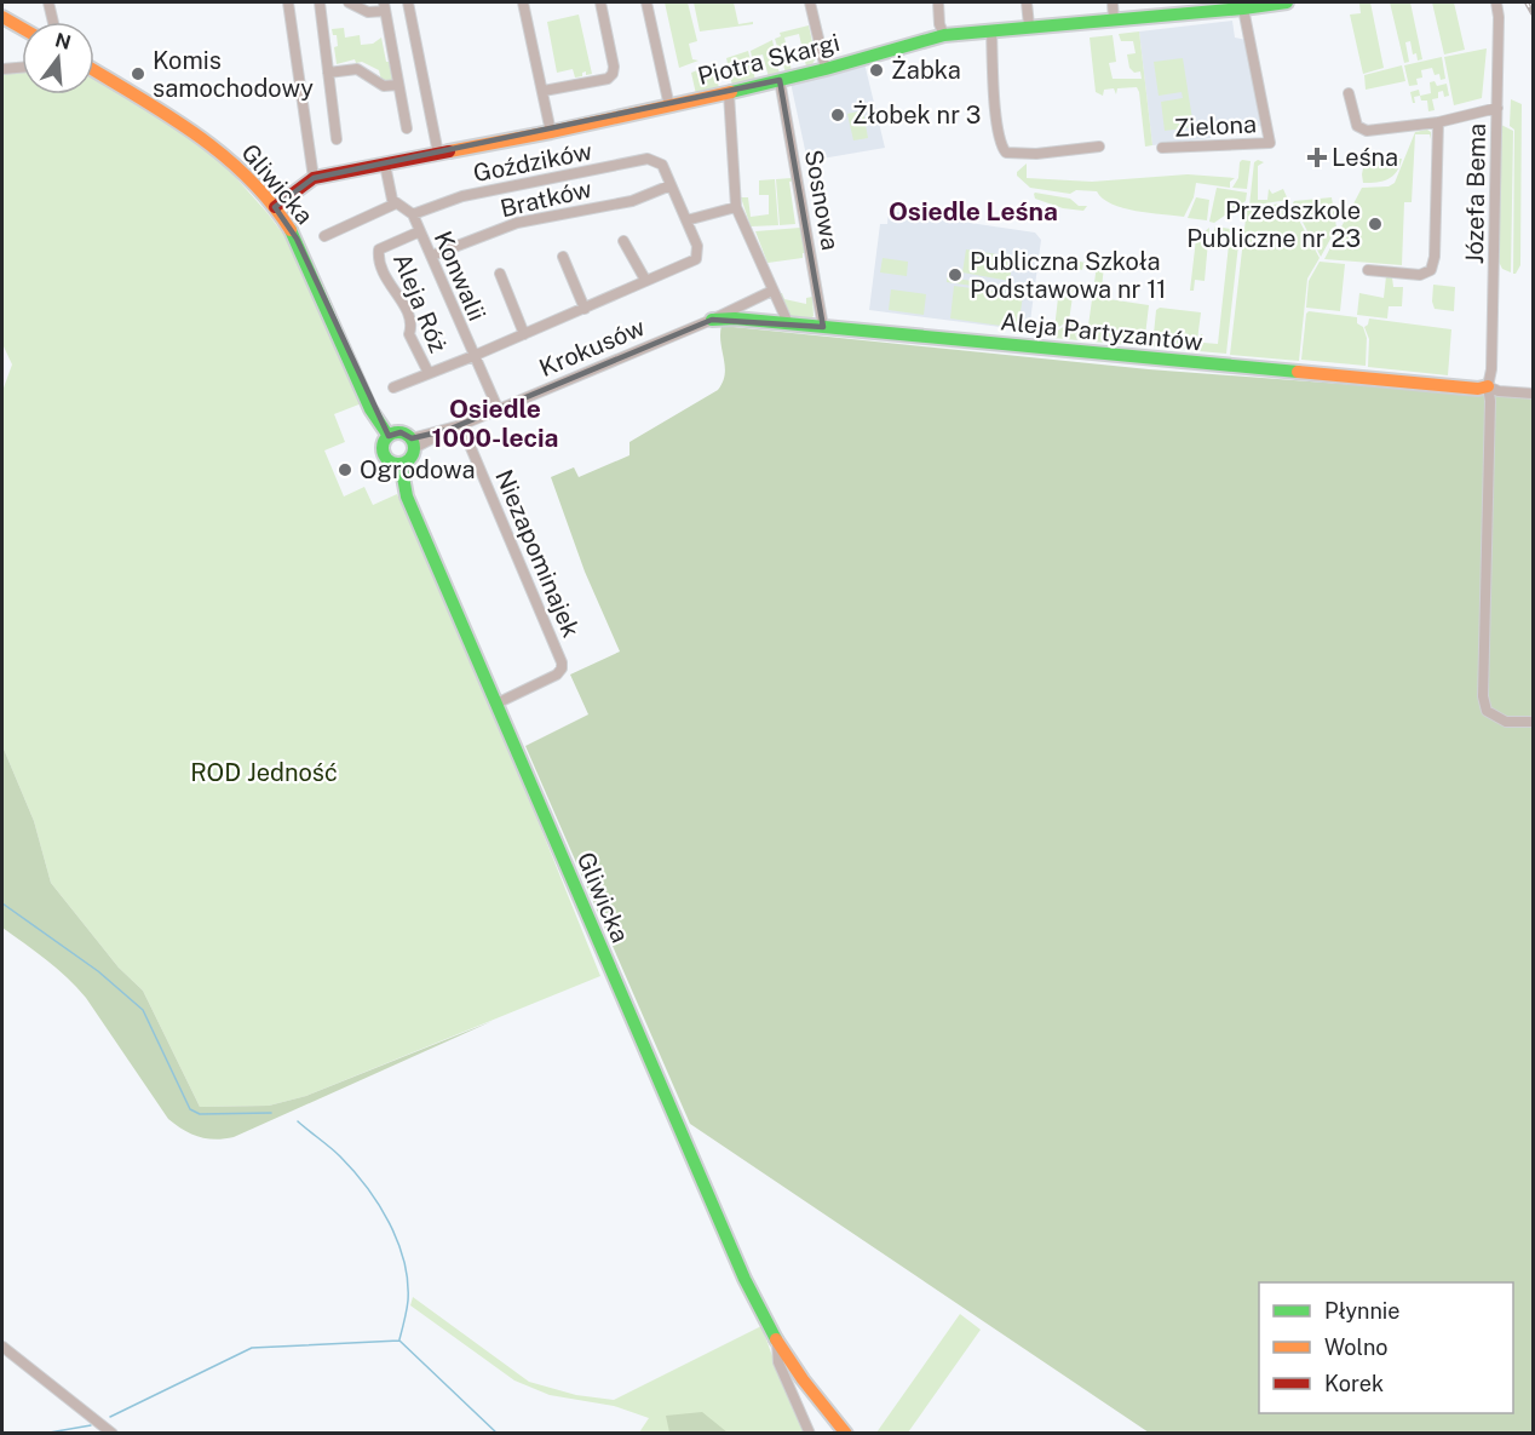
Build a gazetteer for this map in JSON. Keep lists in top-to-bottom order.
{
  "streets": {
    "street": [
      "Piotra Skargi",
      "Zielona",
      "Goździków",
      "Gliwicka",
      "Józefa Bema",
      "Bratków",
      "Sosnowa",
      "Konwalii",
      "Aleja Róż",
      "Aleja Partyzantów",
      "Krokusów",
      "Niezapominajek"
    ]
  },
  "crossings": [
    ["Piotra Skargi", "Zielona"],
    ["Piotra Skargi", "Gliwicka"],
    ["Piotra Skargi", "Sosnowa"],
    ["Goździków", "Konwalii"],
    ["Goździków", "Aleja Róż"],
    ["Gliwicka", "Krokusów"],
    ["Gliwicka", "Niezapominajek"],
    ["Józefa Bema", "Aleja Partyzantów"],
    ["Bratków", "Konwalii"],
    ["Bratków", "Aleja Róż"],
    ["Sosnowa", "Aleja Partyzantów"],
    ["Konwalii", "Aleja Róż"],
    ["Konwalii", "Krokusów"],
    ["Aleja Partyzantów", "Krokusów"],
    ["Krokusów", "Niezapominajek"]
  ],
  "districts": ["Osiedle Leśna", "Osiedle 1000-lecia"],
  "parks": ["ROD Jedność"],
  "places": {
    "other": [
      "Żabka",
      "Komis samochodowy",
      "Żłobek nr 3",
      "Przedszkole Publiczne nr 23",
      "Publiczna Szkoła Podstawowa nr 11",
      "Ogrodowa"
    ],
    "health": ["Leśna"]
  },
  "legend": ["Płynnie", "Wolno", "Korek"],
  "north": "top"
}
